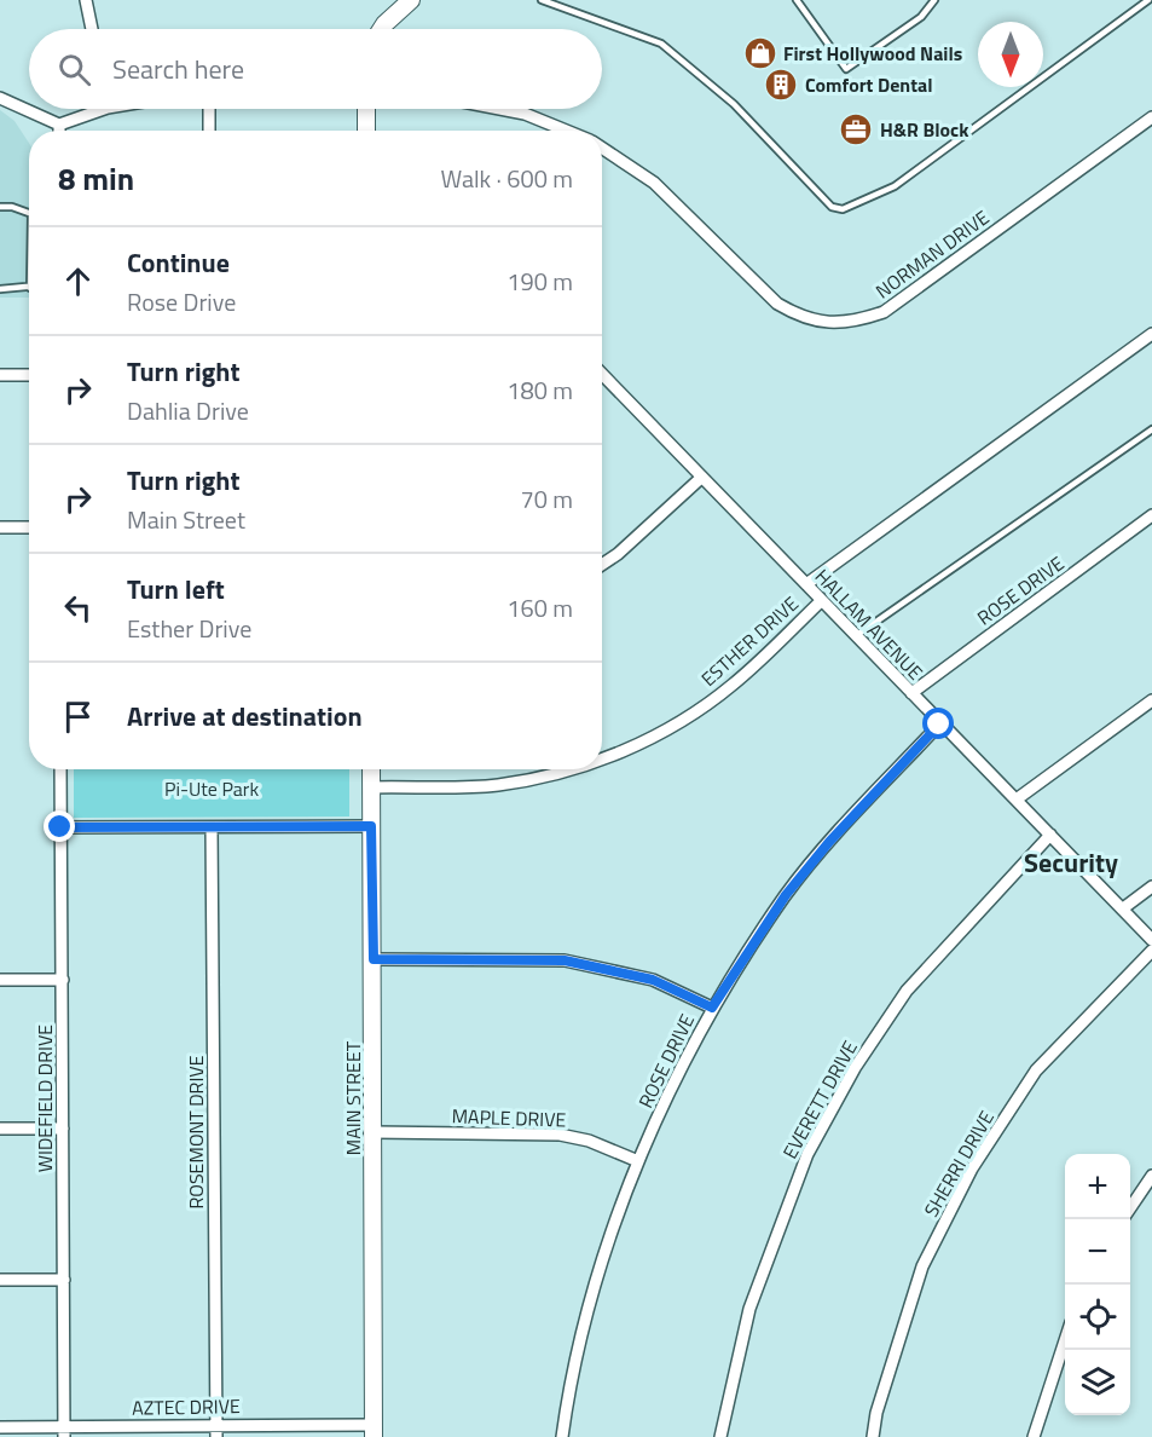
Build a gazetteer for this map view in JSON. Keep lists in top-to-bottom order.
{
  "streets": {
    "main road": ["MAIN STREET"],
    "street": [
      "NORMAN DRIVE",
      "ROSE DRIVE",
      "HALLAM AVENUE",
      "ESTHER DRIVE",
      "WIDEFIELD DRIVE",
      "EVERETT DRIVE",
      "MAPLE DRIVE",
      "ROSEMONT DRIVE",
      "SHERRI DRIVE",
      "AZTEC DRIVE"
    ]
  },
  "crossings": [
    ["ROSE DRIVE", "HALLAM AVENUE"],
    ["ROSE DRIVE", "MAPLE DRIVE"],
    ["HALLAM AVENUE", "ESTHER DRIVE"],
    ["HALLAM AVENUE", "EVERETT DRIVE"],
    ["ESTHER DRIVE", "MAIN STREET"],
    ["WIDEFIELD DRIVE", "AZTEC DRIVE"],
    ["MAIN STREET", "MAPLE DRIVE"],
    ["MAIN STREET", "AZTEC DRIVE"],
    ["ROSEMONT DRIVE", "AZTEC DRIVE"]
  ],
  "districts": ["Security"],
  "parks": ["Pi-Ute Park"],
  "places": {
    "shop": ["First Hollywood Nails"],
    "building": ["Comfort Dental"],
    "office": ["H&R Block"]
  },
  "north": "bottom",
  "page": {
    "search": "Search here",
    "heading": ["8 min", "Walk · 600 m"],
    "list": [
      ["Continue", "Rose Drive", "190 m"],
      ["Turn right", "Dahlia Drive", "180 m"],
      ["Turn right", "Main Street", "70 m"],
      ["Turn left", "Esther Drive", "160 m"],
      "Arrive at destination"
    ],
    "map_buttons": ["+", "−"]
  }
}
